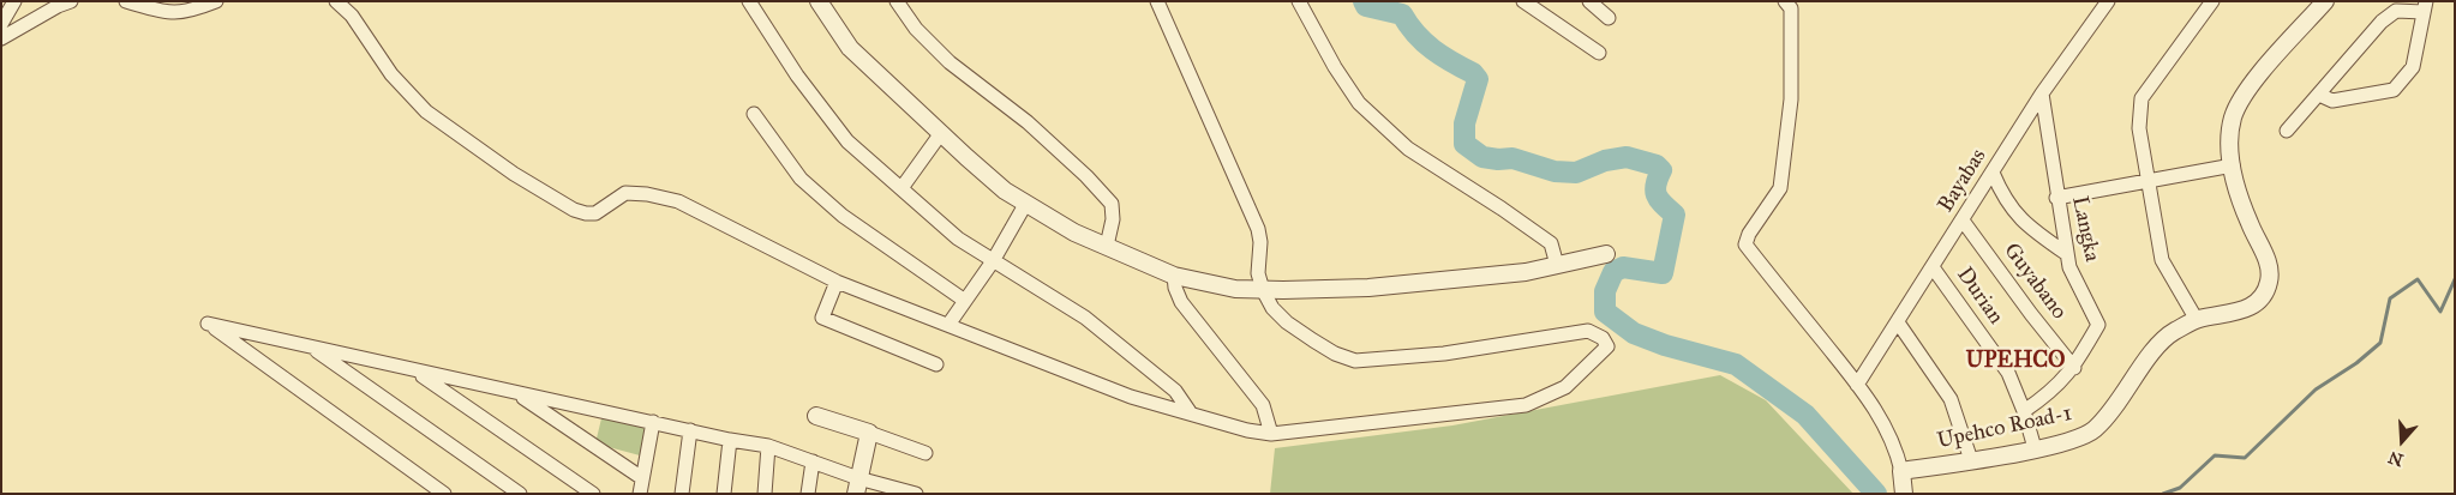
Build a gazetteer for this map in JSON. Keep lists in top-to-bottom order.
{
  "streets": {
    "street": [
      "Bayabas",
      "Langka",
      "Guyabano",
      "Durian",
      "Upehco Road-1"
    ]
  },
  "crossings": [
    ["Bayabas", "Langka"],
    ["Bayabas", "Guyabano"],
    ["Bayabas", "Durian"],
    ["Langka", "Guyabano"],
    ["Langka", "Durian"],
    ["Durian", "Upehco Road-1"]
  ],
  "districts": ["UPEHCO"],
  "north": "bottom"
}
